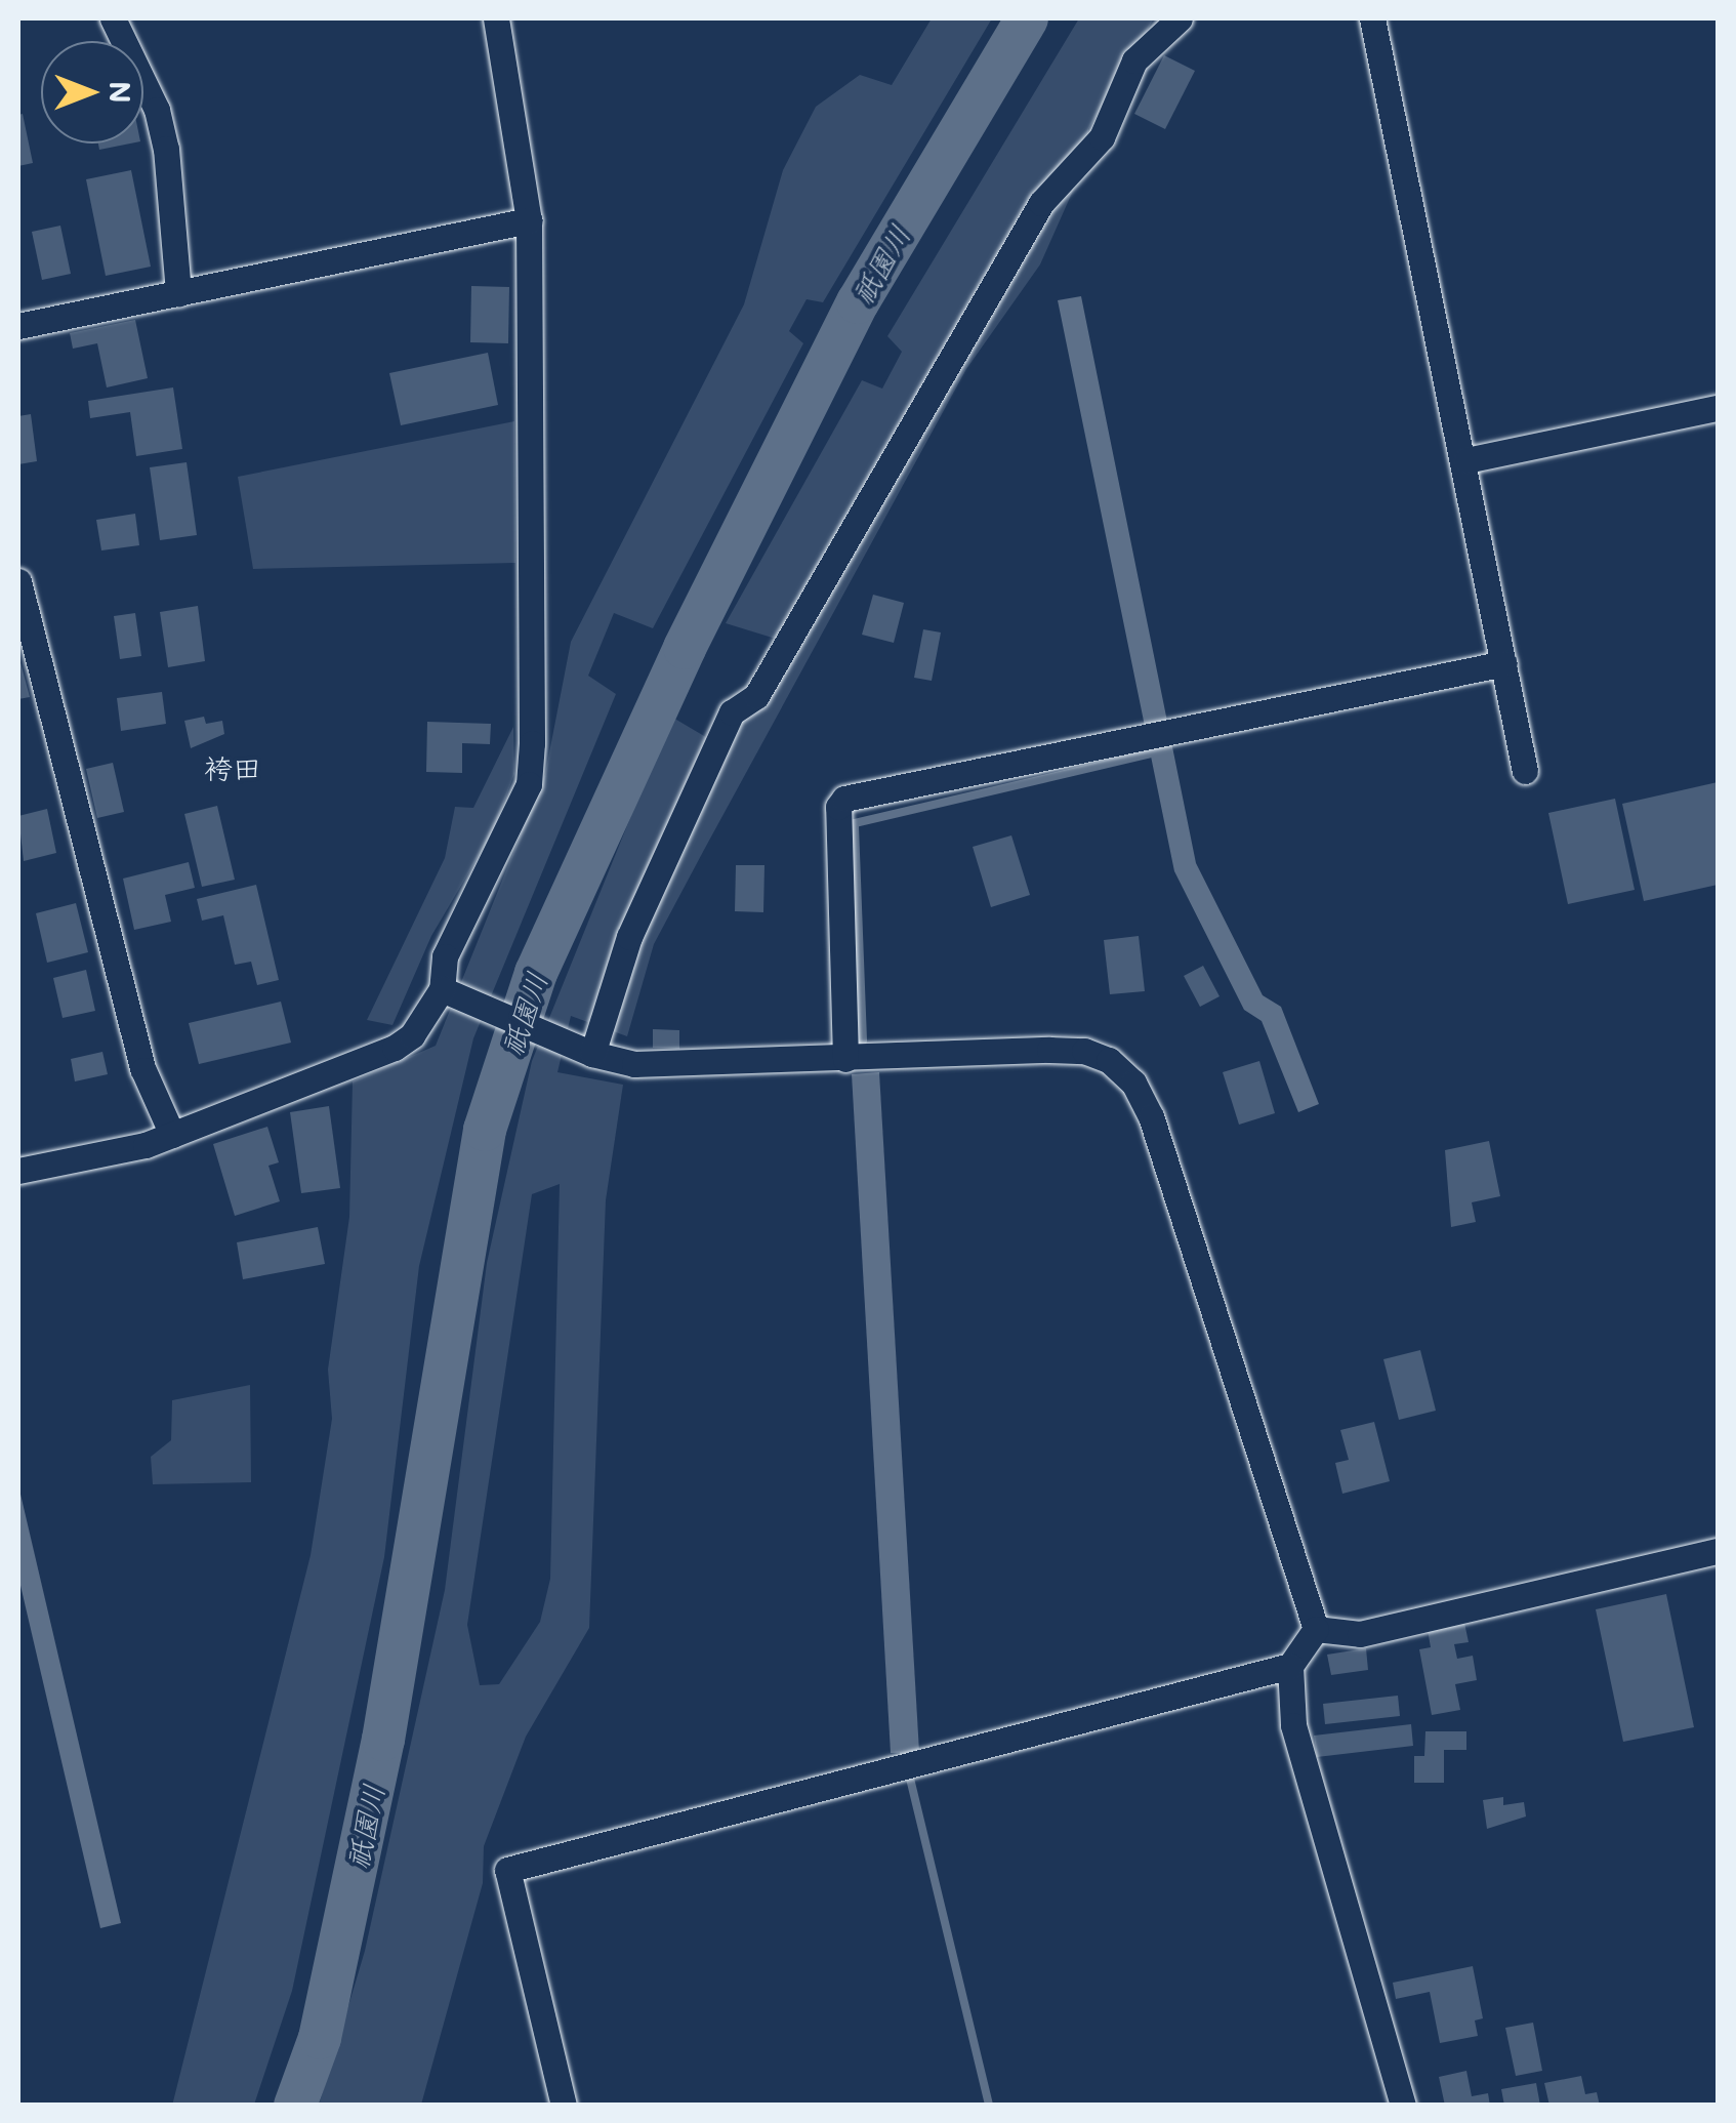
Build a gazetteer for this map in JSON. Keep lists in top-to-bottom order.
{
  "districts": ["袴田"],
  "water": ["祇園川"],
  "north": "right"
}
